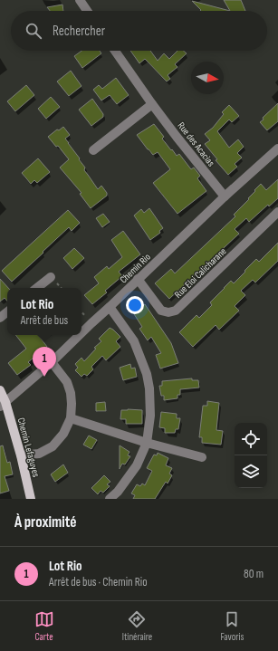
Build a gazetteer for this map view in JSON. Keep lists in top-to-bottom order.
{
  "streets": {
    "main road": ["Chemin Lefaguyes"],
    "street": ["Rue des Acacias", "Chemin Rio", "Rue Eloi Calicharane"]
  },
  "crossings": [
    ["Rue des Acacias", "Chemin Rio"],
    ["Chemin Rio", "Rue Eloi Calicharane"],
    ["Chemin Rio", "Chemin Lefaguyes"]
  ],
  "north": "right",
  "page": {
    "search": "Rechercher",
    "popup": ["Lot Rio", "Arrêt de bus"],
    "pins": "1",
    "heading": "À proximité",
    "list": [
      {
        "mark": "1",
        "name": "Lot Rio",
        "note": "Arrêt de bus · Chemin Rio",
        "value": "80 m"
      }
    ],
    "nav": ["Carte", "Itinéraire", "Favoris"]
  }
}
